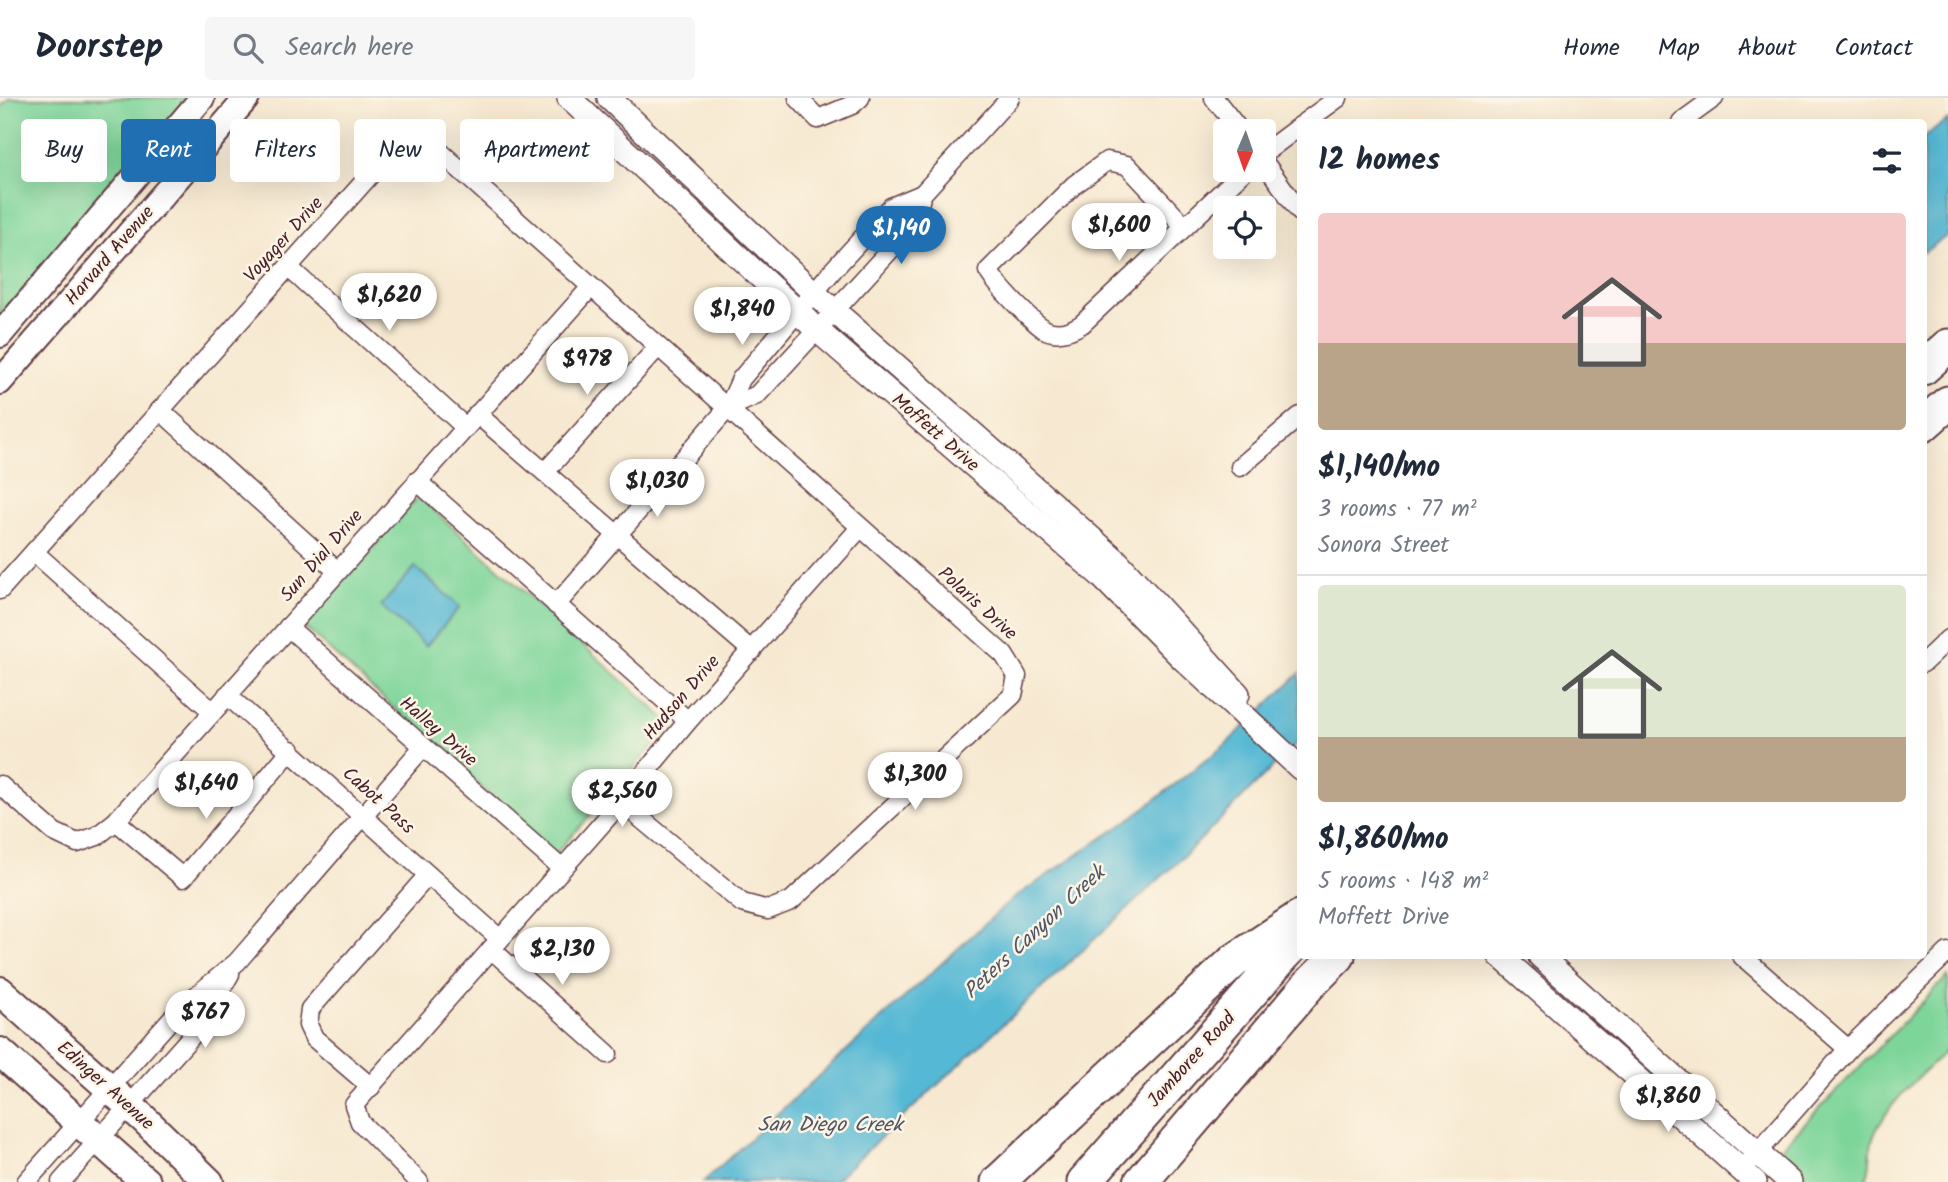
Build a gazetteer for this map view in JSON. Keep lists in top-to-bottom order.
{
  "streets": {
    "highway": ["Jamboree Road"],
    "main road": ["Harvard Avenue", "Edinger Avenue"],
    "street": [
      "Voyager Drive",
      "Moffett Drive",
      "Sun Dial Drive",
      "Polaris Drive",
      "Hudson Drive",
      "Halley Drive",
      "Cabot Pass"
    ]
  },
  "crossings": [
    ["Voyager Drive", "Sun Dial Drive"],
    ["Voyager Drive", "Polaris Drive"],
    ["Sun Dial Drive", "Halley Drive"],
    ["Sun Dial Drive", "Cabot Pass"],
    ["Polaris Drive", "Hudson Drive"],
    ["Hudson Drive", "Halley Drive"],
    ["Hudson Drive", "Cabot Pass"]
  ],
  "water": ["Peters Canyon Creek", "San Diego Creek"],
  "north": "bottom",
  "page": {
    "header": "Doorstep",
    "search": "Search here",
    "nav": [
      "Home",
      "Map",
      "About",
      "Contact"
    ],
    "chip": [
      "Buy",
      "Rent",
      "Filters",
      "New",
      "Apartment"
    ],
    "heading": "12 homes",
    "price": [
      "$1,600",
      "$1,140",
      "$1,620",
      "$1,840",
      "$978",
      "$1,030",
      "$1,300",
      "$1,640",
      "$2,560",
      "$2,130",
      "$767",
      "$1,860"
    ],
    "list": [
      {
        "name": "$1,140/mo",
        "note": "3 rooms · 77 m² · Sonora Street"
      },
      {
        "name": "$1,860/mo",
        "note": "5 rooms · 148 m² · Moffett Drive"
      }
    ]
  }
}
